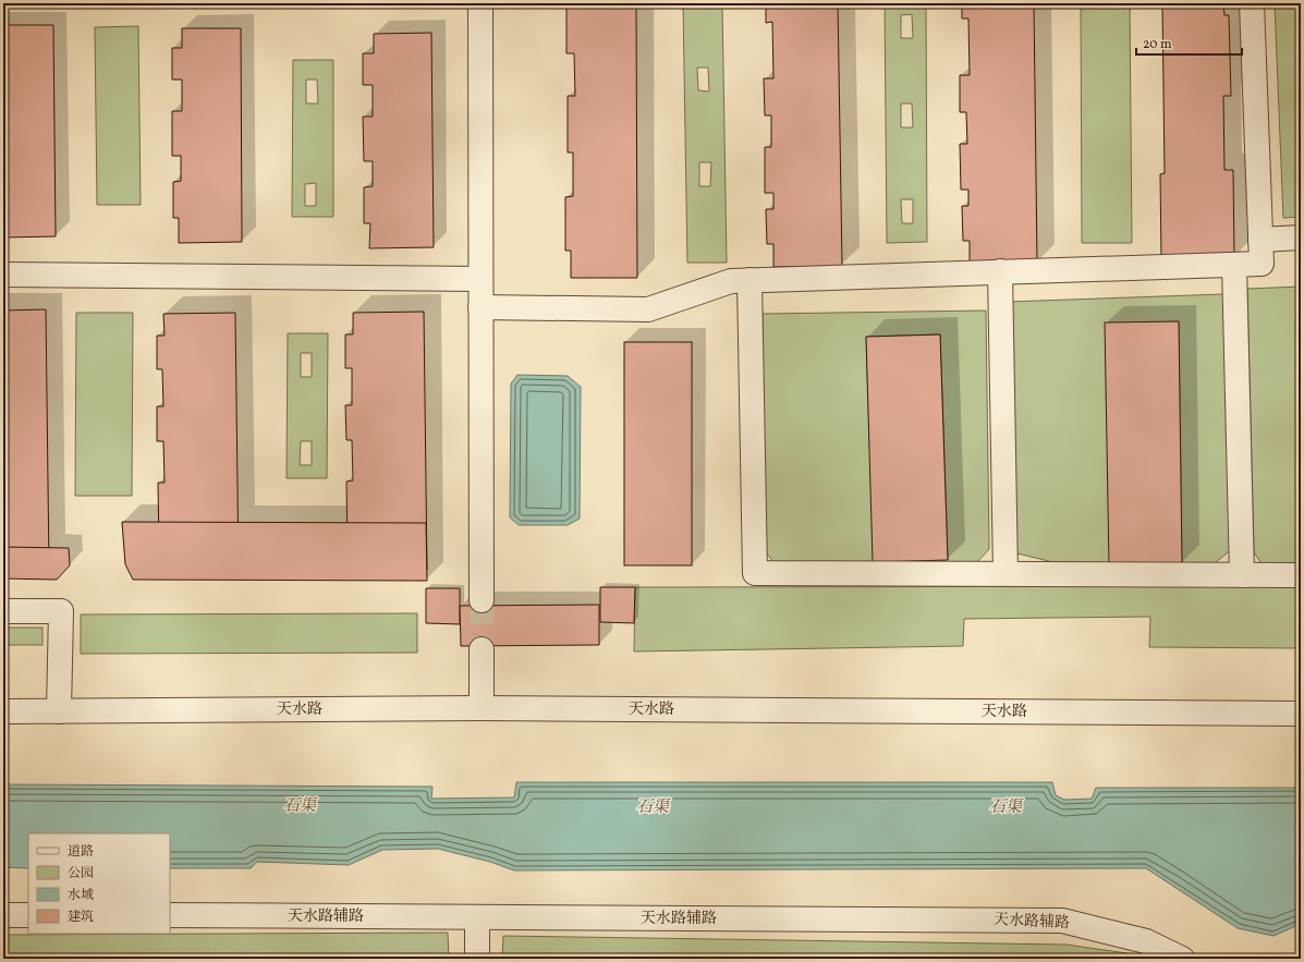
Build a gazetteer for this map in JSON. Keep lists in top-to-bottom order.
{
  "streets": {
    "street": ["天水路", "天水路辅路"]
  },
  "water": ["石渠"],
  "legend": [
    "道路",
    "公园",
    "水域",
    "建筑"
  ],
  "scale_bar": "20 m"
}
